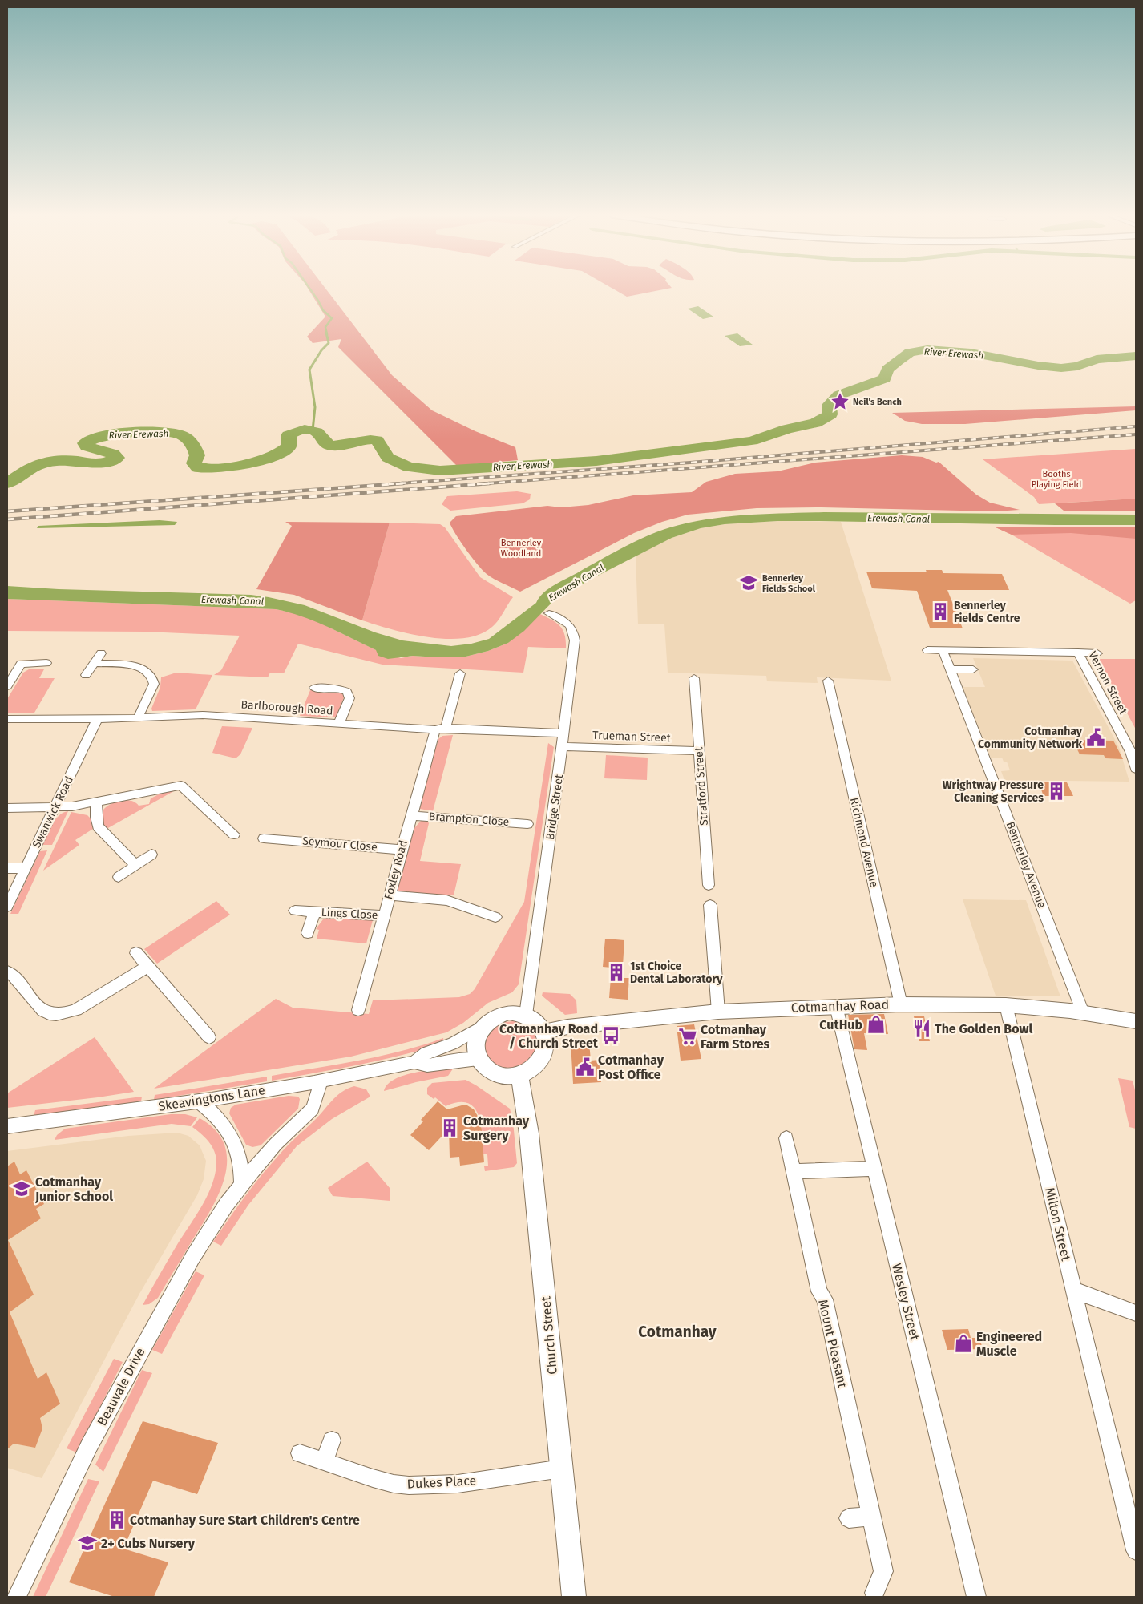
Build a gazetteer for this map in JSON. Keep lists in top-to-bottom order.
{
  "streets": {
    "street": [
      "Vernon Street",
      "Barlborough Road",
      "Trueman Street",
      "Stratford Street",
      "Bridge Street",
      "Swanwick Road",
      "Brampton Close",
      "Richmond Avenue",
      "Seymour Close",
      "Bennerley Avenue",
      "Foxley Road",
      "Lings Close",
      "Cotmanhay Road",
      "Skeavingtons Lane",
      "Milton Street",
      "Wesley Street",
      "Church Street",
      "Mount Pleasant",
      "Beauvale Drive",
      "Dukes Place"
    ]
  },
  "crossings": [
    ["Barlborough Road", "Bridge Street"],
    ["Barlborough Road", "Swanwick Road"],
    ["Barlborough Road", "Foxley Road"],
    ["Trueman Street", "Stratford Street"],
    ["Trueman Street", "Bridge Street"],
    ["Bridge Street", "Cotmanhay Road"],
    ["Bridge Street", "Skeavingtons Lane"],
    ["Bridge Street", "Church Street"],
    ["Brampton Close", "Foxley Road"],
    ["Richmond Avenue", "Cotmanhay Road"],
    ["Seymour Close", "Foxley Road"],
    ["Bennerley Avenue", "Cotmanhay Road"],
    ["Foxley Road", "Lings Close"],
    ["Cotmanhay Road", "Skeavingtons Lane"],
    ["Cotmanhay Road", "Milton Street"],
    ["Cotmanhay Road", "Wesley Street"],
    ["Cotmanhay Road", "Church Street"],
    ["Skeavingtons Lane", "Church Street"],
    ["Skeavingtons Lane", "Beauvale Drive"],
    ["Church Street", "Dukes Place"]
  ],
  "districts": ["Cotmanhay"],
  "water": ["River Erewash", "Erewash Canal"],
  "parks": ["Booths Playing Field", "Bennerley Woodland"],
  "places": {
    "place": ["Neil's Bench"],
    "school or university": ["Bennerley Fields School", "Cotmanhay Junior School", "2+ Cubs Nursery"],
    "building": [
      "Bennerley Fields Centre",
      "Wrightway Pressure Cleaning Services",
      "1st Choice Dental Laboratory",
      "Cotmanhay Surgery",
      "Cotmanhay Sure Start Children's Centre"
    ],
    "public building": ["Cotmanhay Community Network", "Cotmanhay Post Office"],
    "shop": ["CutHub", "Engineered Muscle"],
    "restaurant": ["The Golden Bowl"],
    "bus stop": ["Cotmanhay Road / Church Street"],
    "supermarket": ["Cotmanhay Farm Stores"]
  }
}
